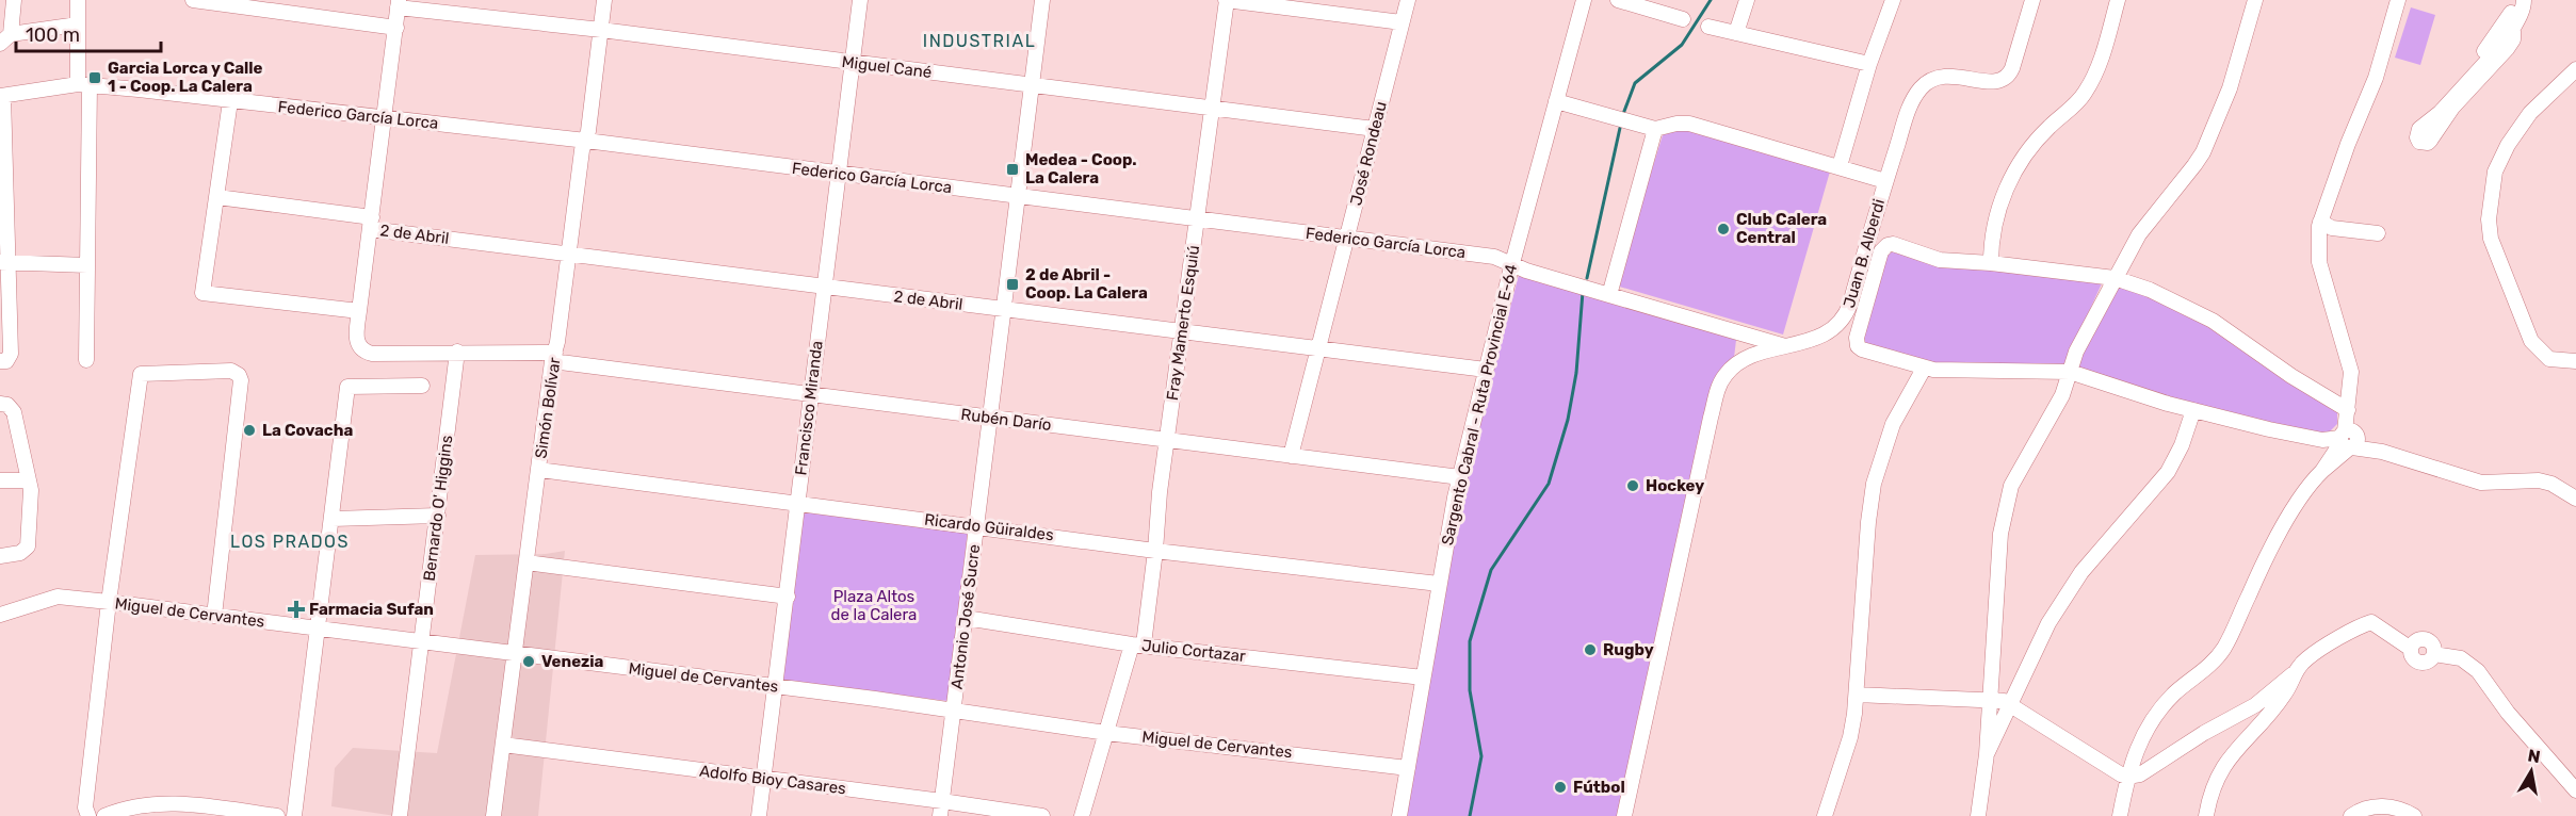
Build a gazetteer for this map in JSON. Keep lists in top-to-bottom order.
{
  "streets": {
    "street": [
      "Miguel Cané",
      "Federico García Lorca",
      "José Rondeau",
      "2 de Abril",
      "Juan B. Alberdi",
      "Fray Mamerto Esquiú",
      "Sargento Cabral - Ruta Provincial E-64",
      "Simón Bolívar",
      "Francisco Miranda",
      "Rubén Darío",
      "Bernardo O' Higgins",
      "Ricardo Güiraldes",
      "Miguel de Cervantes",
      "Antonio José Sucre",
      "Julio Cortazar",
      "Adolfo Bioy Casares"
    ]
  },
  "crossings": [
    ["Miguel Cané", "José Rondeau"],
    ["Miguel Cané", "Fray Mamerto Esquiú"],
    ["Miguel Cané", "Simón Bolívar"],
    ["Miguel Cané", "Francisco Miranda"],
    ["Miguel Cané", "Antonio José Sucre"],
    ["Federico García Lorca", "José Rondeau"],
    ["Federico García Lorca", "Juan B. Alberdi"],
    ["Federico García Lorca", "Fray Mamerto Esquiú"],
    ["Federico García Lorca", "Sargento Cabral - Ruta Provincial E-64"],
    ["Federico García Lorca", "Simón Bolívar"],
    ["Federico García Lorca", "Francisco Miranda"],
    ["Federico García Lorca", "Antonio José Sucre"],
    ["José Rondeau", "2 de Abril"],
    ["José Rondeau", "Rubén Darío"],
    ["2 de Abril", "Fray Mamerto Esquiú"],
    ["2 de Abril", "Sargento Cabral - Ruta Provincial E-64"],
    ["2 de Abril", "Simón Bolívar"],
    ["2 de Abril", "Francisco Miranda"],
    ["2 de Abril", "Antonio José Sucre"],
    ["Fray Mamerto Esquiú", "Rubén Darío"],
    ["Fray Mamerto Esquiú", "Ricardo Güiraldes"],
    ["Fray Mamerto Esquiú", "Miguel de Cervantes"],
    ["Fray Mamerto Esquiú", "Julio Cortazar"],
    ["Sargento Cabral - Ruta Provincial E-64", "Rubén Darío"],
    ["Sargento Cabral - Ruta Provincial E-64", "Ricardo Güiraldes"],
    ["Sargento Cabral - Ruta Provincial E-64", "Miguel de Cervantes"],
    ["Sargento Cabral - Ruta Provincial E-64", "Julio Cortazar"],
    ["Simón Bolívar", "Rubén Darío"],
    ["Simón Bolívar", "Ricardo Güiraldes"],
    ["Simón Bolívar", "Miguel de Cervantes"],
    ["Simón Bolívar", "Adolfo Bioy Casares"],
    ["Francisco Miranda", "Rubén Darío"],
    ["Francisco Miranda", "Ricardo Güiraldes"],
    ["Francisco Miranda", "Miguel de Cervantes"],
    ["Francisco Miranda", "Adolfo Bioy Casares"],
    ["Rubén Darío", "Bernardo O' Higgins"],
    ["Rubén Darío", "Antonio José Sucre"],
    ["Bernardo O' Higgins", "Miguel de Cervantes"],
    ["Ricardo Güiraldes", "Antonio José Sucre"],
    ["Miguel de Cervantes", "Antonio José Sucre"],
    ["Antonio José Sucre", "Julio Cortazar"],
    ["Antonio José Sucre", "Adolfo Bioy Casares"]
  ],
  "districts": ["INDUSTRIAL", "LOS PRADOS"],
  "parks": ["Plaza Altos de la Calera"],
  "places": {
    "transit": ["Garcia Lorca y Calle 1 - Coop. La Calera", "Medea - Coop. La Calera", "2 de Abril - Coop. La Calera"],
    "other": [
      "Club Calera Central",
      "La Covacha",
      "Hockey",
      "Rugby",
      "Venezia",
      "Fútbol"
    ],
    "health": ["Farmacia Sufan"]
  },
  "scale_bar": "100 m",
  "north": "top"
}
